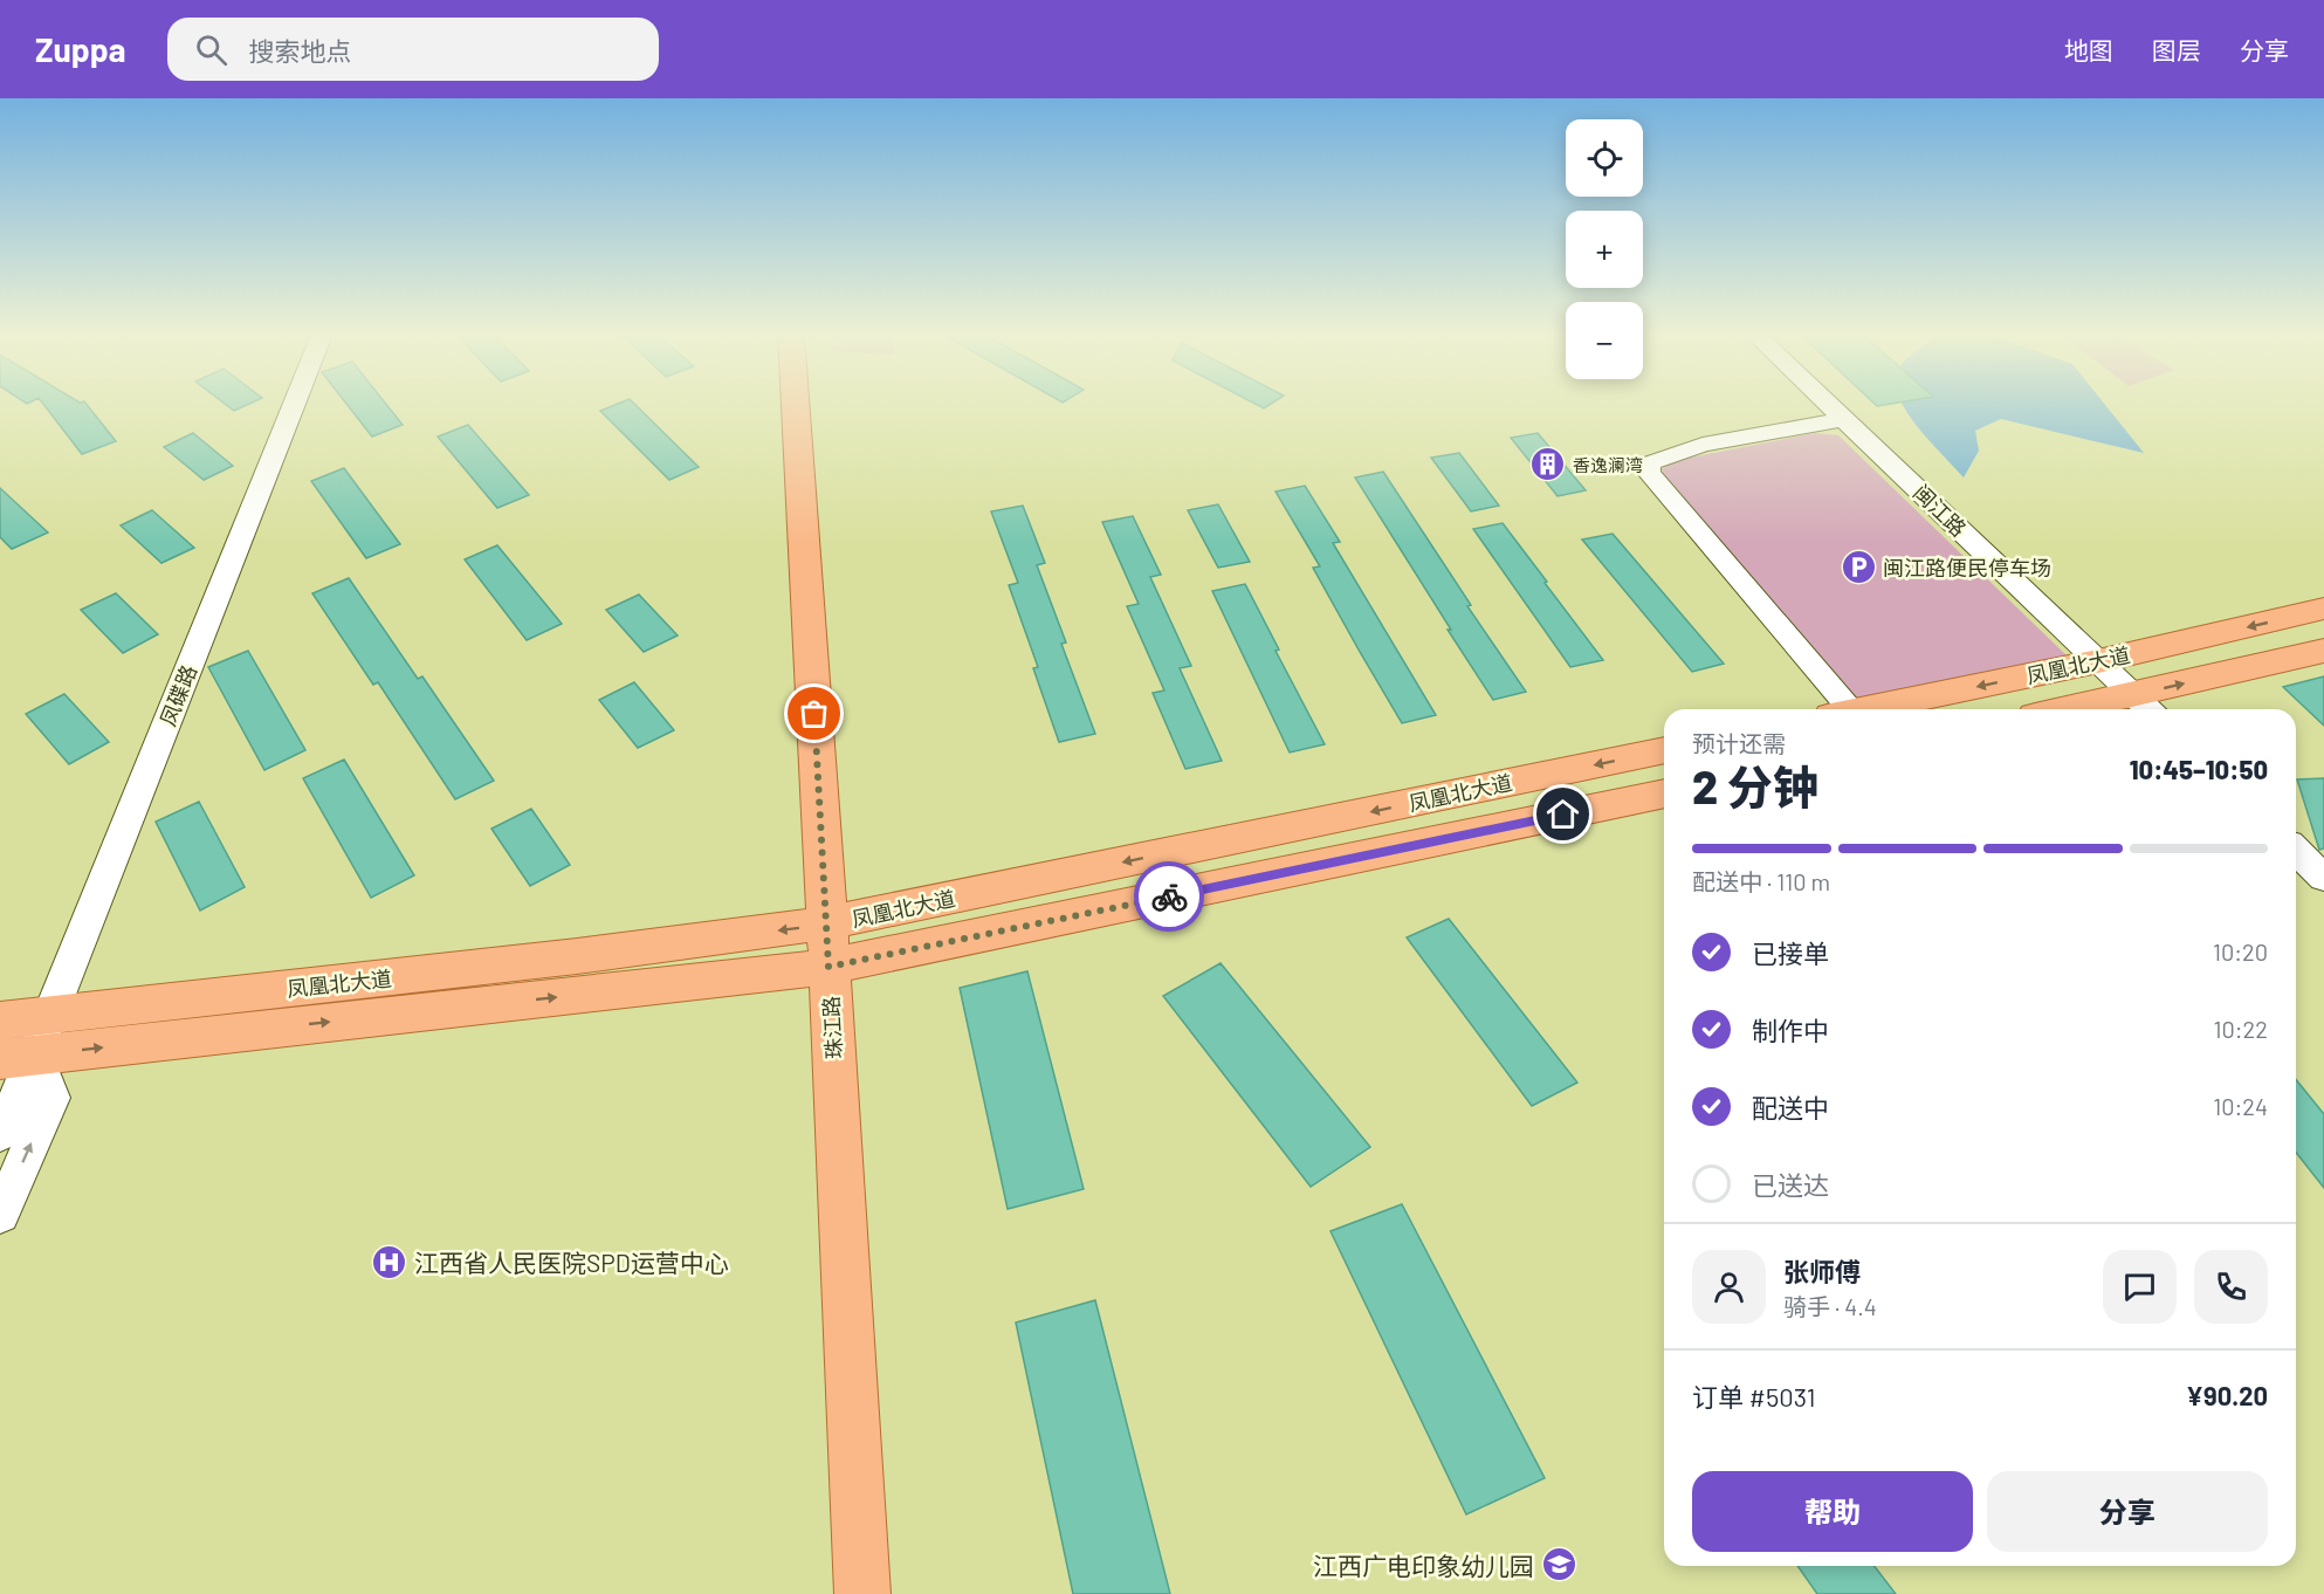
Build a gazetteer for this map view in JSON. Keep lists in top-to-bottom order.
{
  "streets": {
    "main road": ["凤凰北大道", "珠江路"],
    "street": ["闽江路", "凤碟路"]
  },
  "crossings": [
    ["闽江路", "凤凰北大道"],
    ["凤凰北大道", "凤碟路"],
    ["凤凰北大道", "珠江路"]
  ],
  "places": {
    "building": ["香逸澜湾"],
    "parking": ["闽江路便民停车场"],
    "hospital": ["江西省人民医院SPD运营中心"],
    "school or university": ["江西广电印象幼儿园"]
  },
  "page": {
    "header": "Zuppa",
    "search": "搜索地点",
    "nav": ["地图", "图层", "分享"],
    "map_buttons": ["+", "−"],
    "heading": ["2 分钟", "预计还需", "10:45–10:50"],
    "panel": [
      "张师傅",
      "骑手 · 4.4",
      "订单 #5031",
      "¥90.20"
    ],
    "bar": "配送中 · 110 m",
    "list": [
      ["已接单", "10:20"],
      ["制作中", "10:22"],
      ["配送中", "10:24"],
      "已送达"
    ],
    "buttons": ["帮助", "分享"]
  }
}
